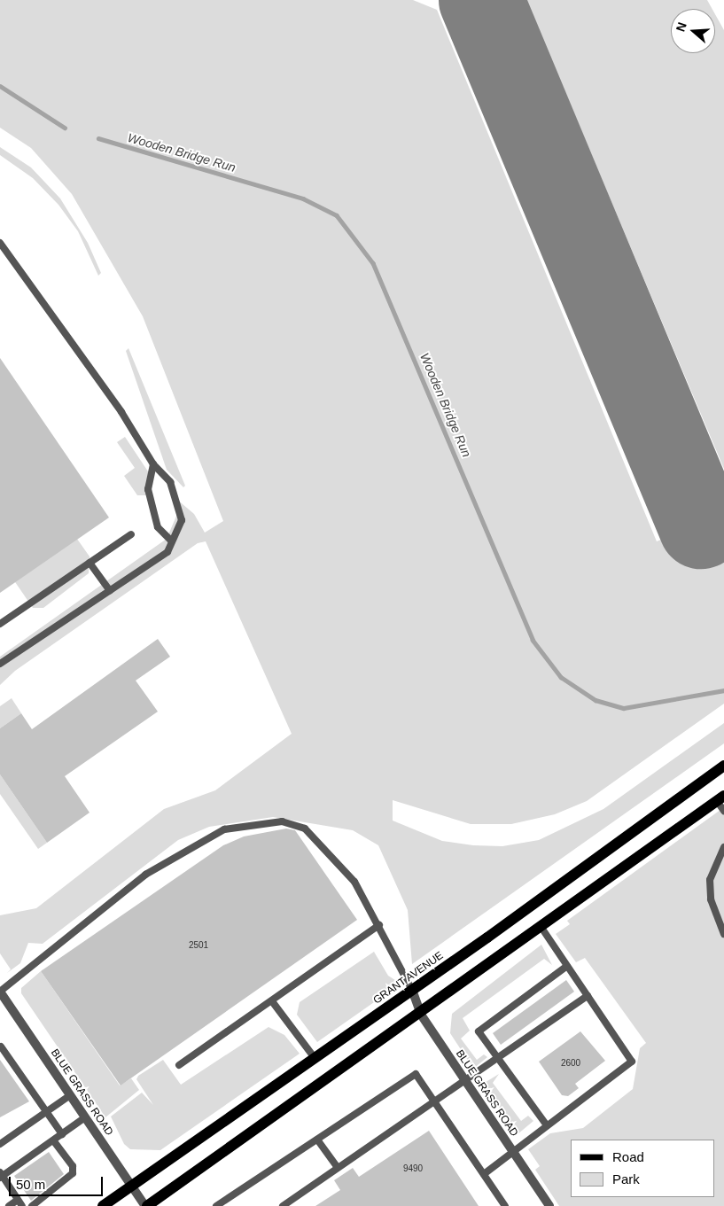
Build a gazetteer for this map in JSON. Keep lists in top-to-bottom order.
{
  "streets": {
    "main road": ["GRANT AVENUE"],
    "street": ["BLUE GRASS ROAD"]
  },
  "crossings": [
    ["GRANT AVENUE", "BLUE GRASS ROAD"]
  ],
  "water": ["Wooden Bridge Run"],
  "house_numbers": ["2501", "2600", "9490"],
  "legend": ["Road", "Park"],
  "scale_bar": "50 m",
  "north": "left"
}
